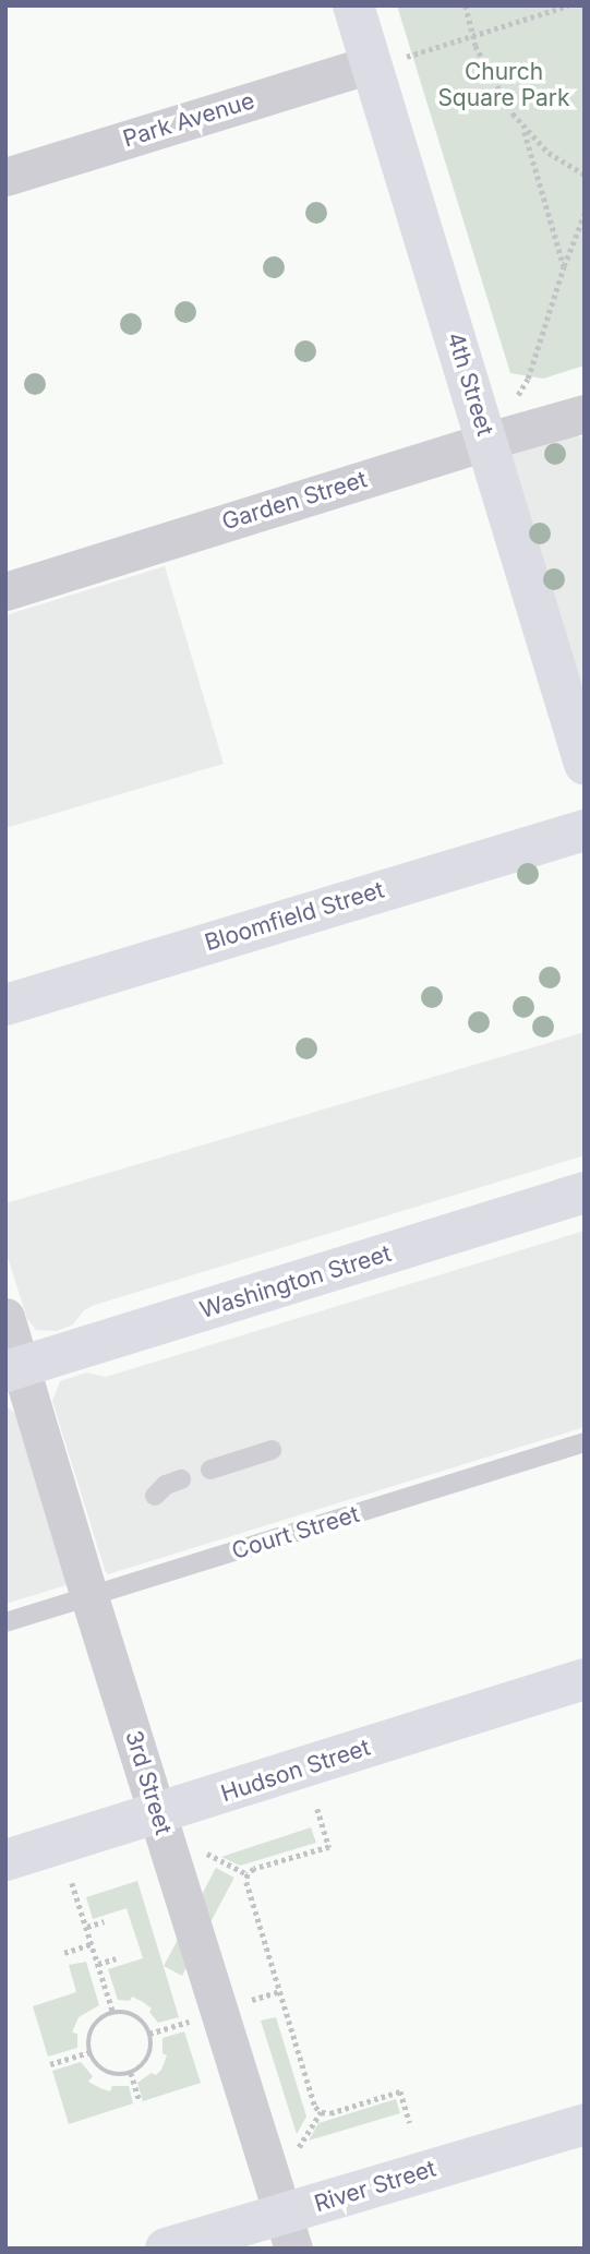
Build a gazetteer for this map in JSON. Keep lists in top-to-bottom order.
{
  "streets": {
    "street": [
      "Park Avenue",
      "4th Street",
      "Garden Street",
      "Bloomfield Street",
      "Washington Street",
      "Hudson Street",
      "3rd Street",
      "River Street"
    ],
    "lane": ["Court Street"]
  },
  "crossings": [
    ["Park Avenue", "4th Street"],
    ["4th Street", "Garden Street"],
    ["Washington Street", "3rd Street"],
    ["Court Street", "3rd Street"],
    ["Hudson Street", "3rd Street"],
    ["3rd Street", "River Street"]
  ],
  "parks": ["Church Square Park"]
}
